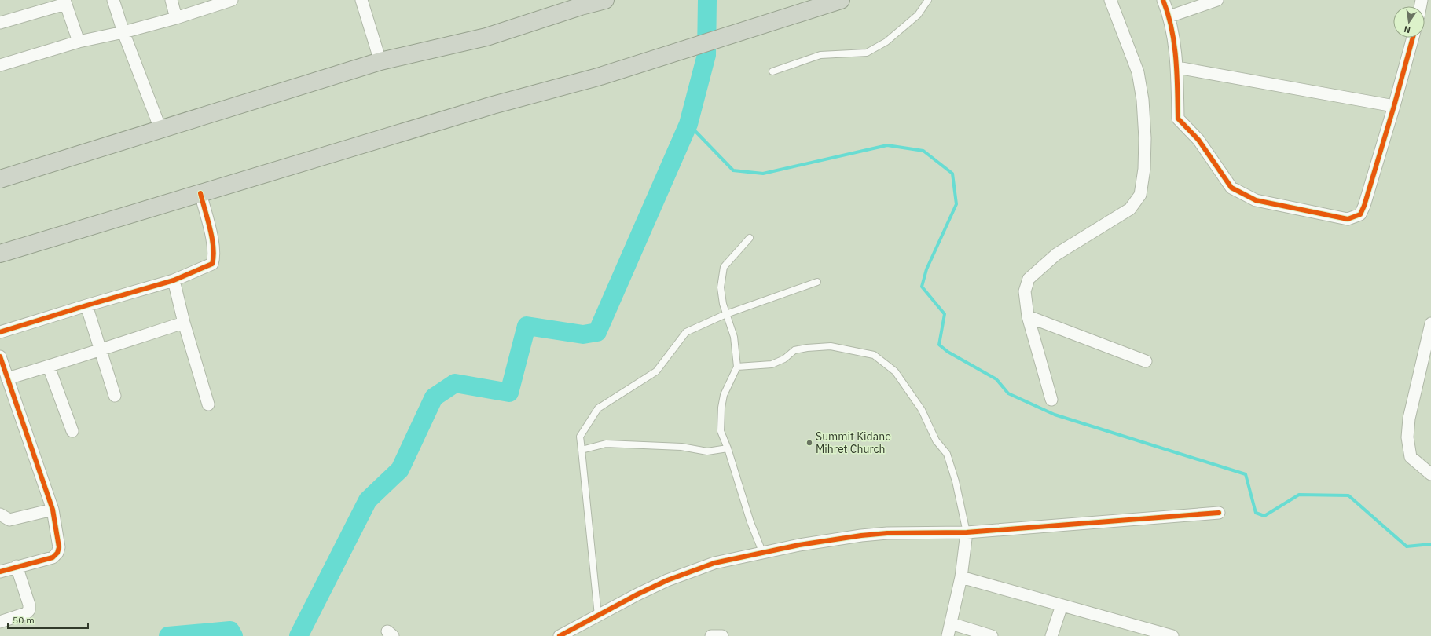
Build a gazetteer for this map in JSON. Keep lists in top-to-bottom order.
{
  "places": ["Summit Kidane Mihret Church"],
  "scale_bar": "50 m",
  "north": "bottom"
}
